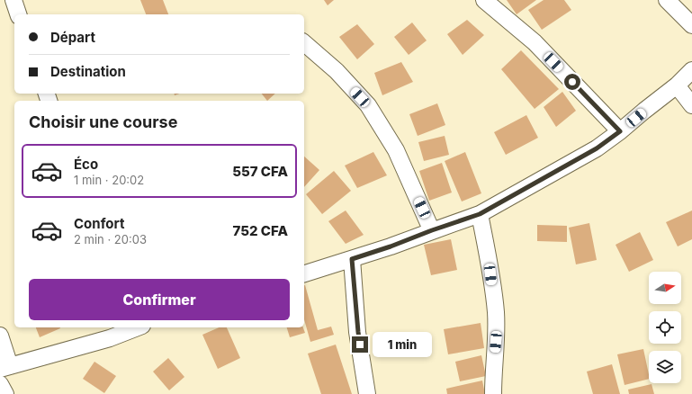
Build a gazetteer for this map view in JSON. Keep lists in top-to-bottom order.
{
  "north": "right",
  "page": {
    "banner": ["Départ", "Destination"],
    "heading": "Choisir une course",
    "list": [
      {
        "name": "Éco",
        "note": "1 min · 20:02",
        "value": "557 CFA"
      },
      {
        "name": "Confort",
        "note": "2 min · 20:03",
        "value": "752 CFA"
      }
    ],
    "buttons": "Confirmer",
    "bubble": "1 min"
  }
}
